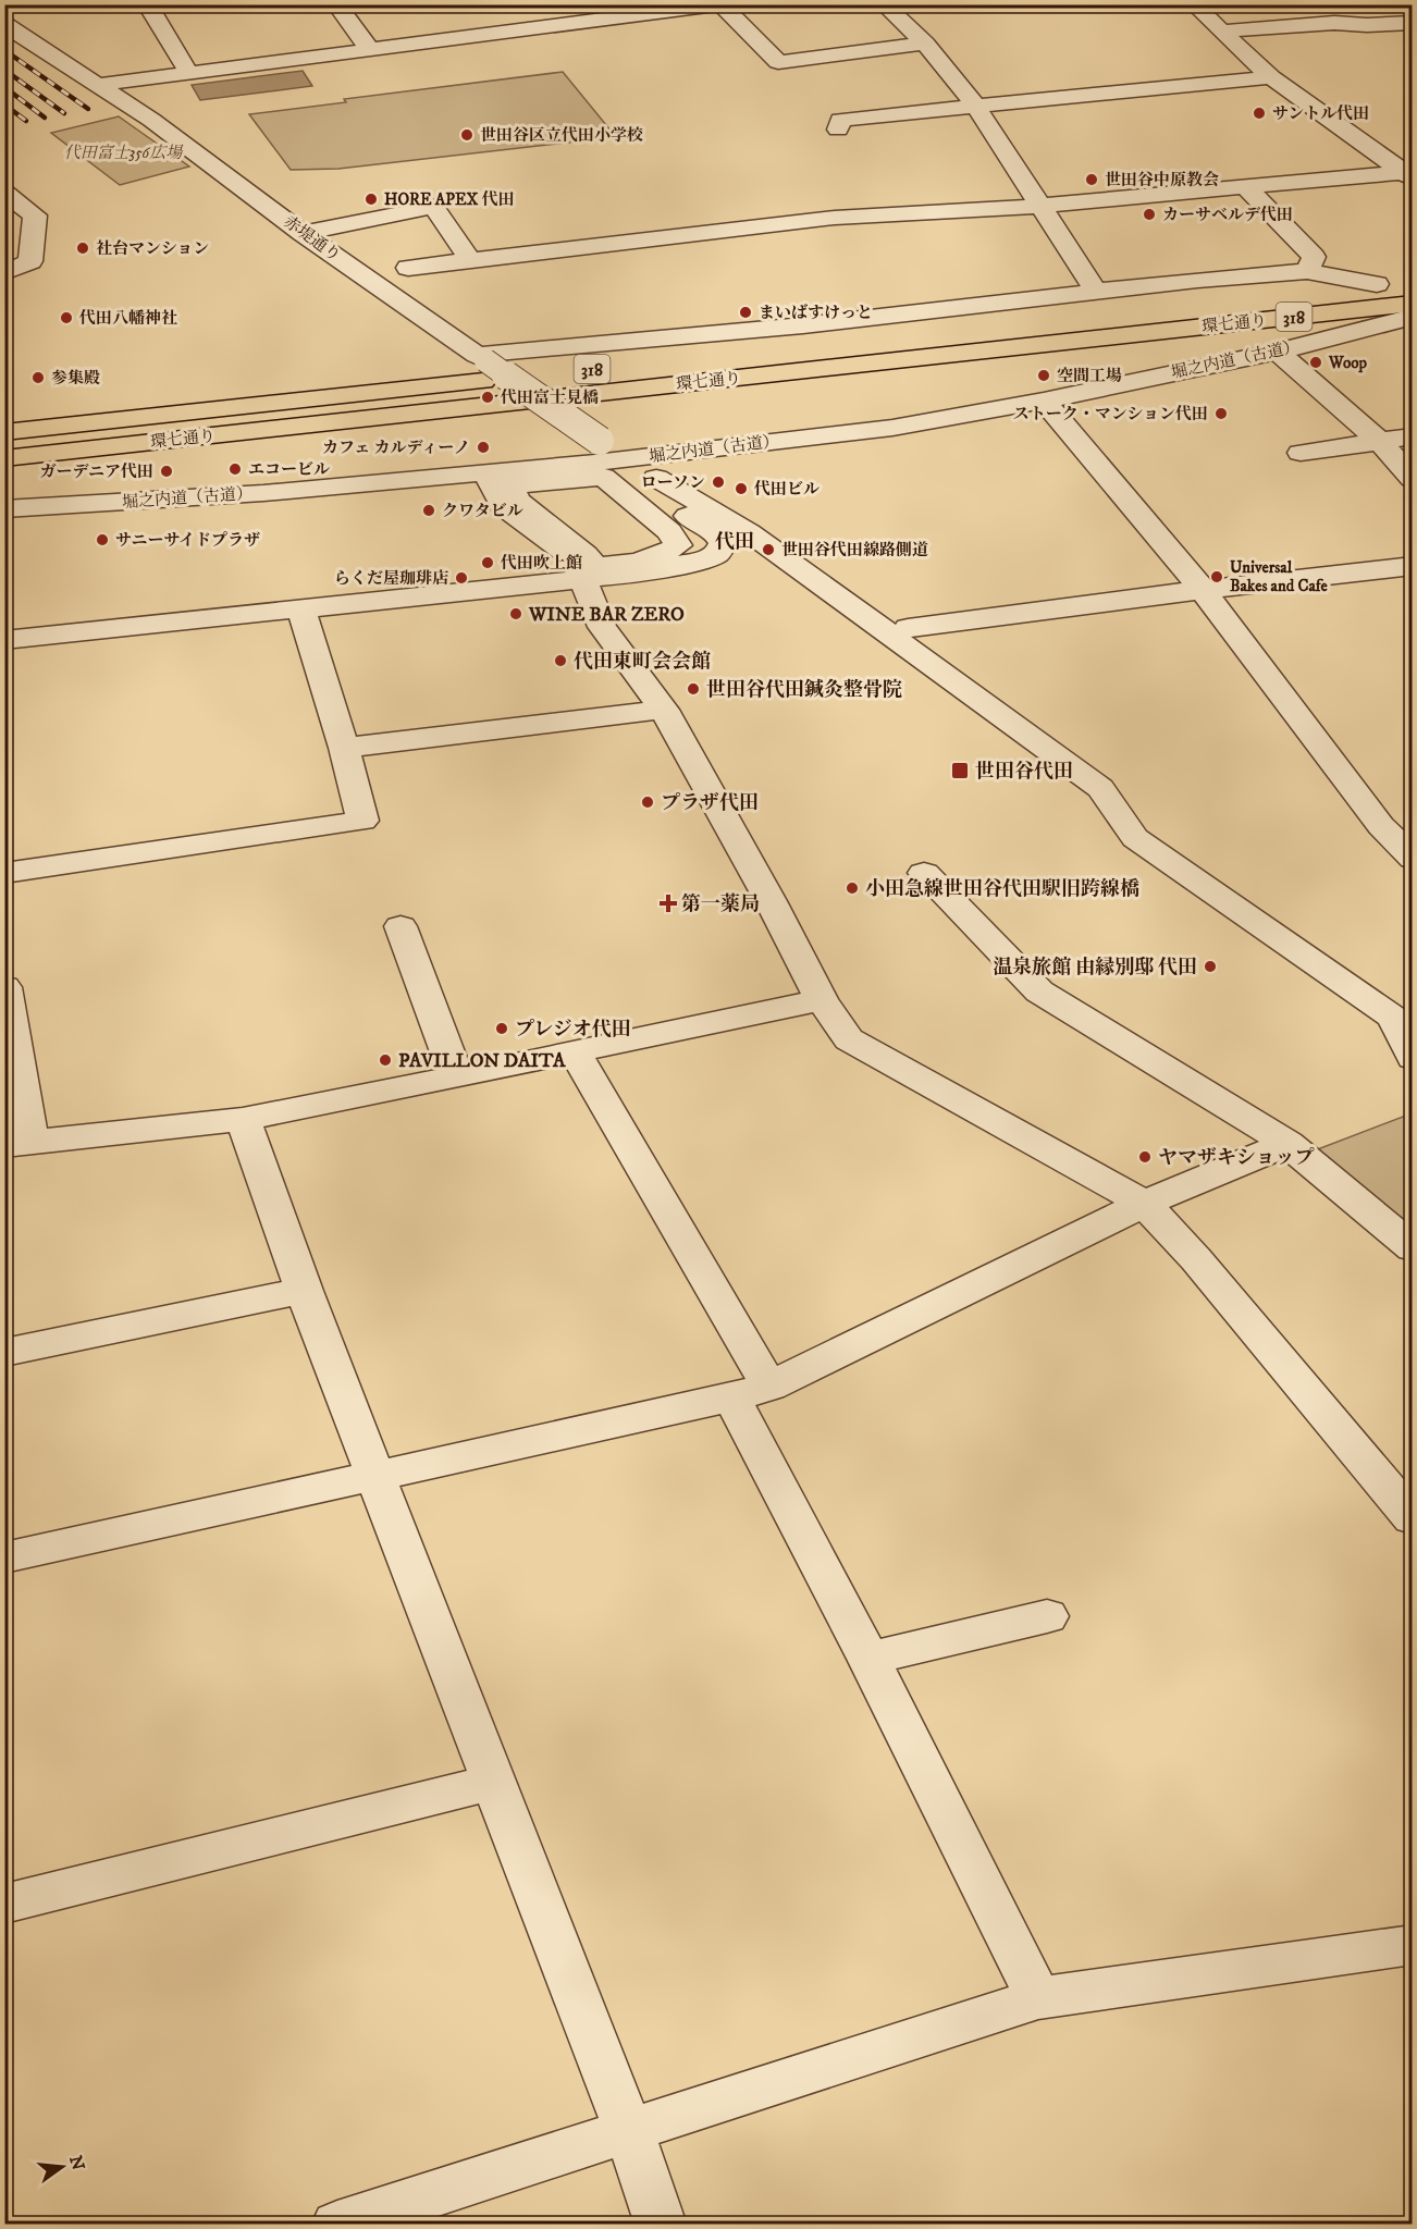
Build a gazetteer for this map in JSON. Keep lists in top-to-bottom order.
{
  "streets": {
    "main road": ["318", "環七通り"],
    "street": ["赤堤通り", "堀之内道（古道）"]
  },
  "crossings": [
    ["赤堤通り", "堀之内道（古道）"]
  ],
  "districts": ["代田"],
  "parks": ["代田富士356広場"],
  "places": {
    "other": [
      "サントル代田",
      "世田谷区立代田小学校",
      "世田谷中原教会",
      "HORE APEX 代田",
      "カーサベルデ代田",
      "社台マンション",
      "まいばすけっと",
      "代田八幡神社",
      "Woop",
      "空間工場",
      "参集殿",
      "代田富士見橋",
      "ストーク・マンション代田",
      "カフェ カルディーノ",
      "エコービル",
      "ガーデニア代田",
      "ローソン",
      "代田ビル",
      "クワタビル",
      "サニーサイドプラザ",
      "世田谷代田線路側道",
      "代田吹上館",
      "Universal Bakes and Cafe",
      "らくだ屋珈琲店",
      "WINE BAR ZERO",
      "代田東町会会館",
      "世田谷代田鍼灸整骨院",
      "プラザ代田",
      "小田急線世田谷代田駅旧跨線橋",
      "温泉旅館 由縁別邸 代田",
      "プレジオ代田",
      "PAVILLON DAITA",
      "ヤマザキショップ"
    ],
    "transit": ["世田谷代田"],
    "health": ["第一薬局"]
  },
  "north": "right"
}
